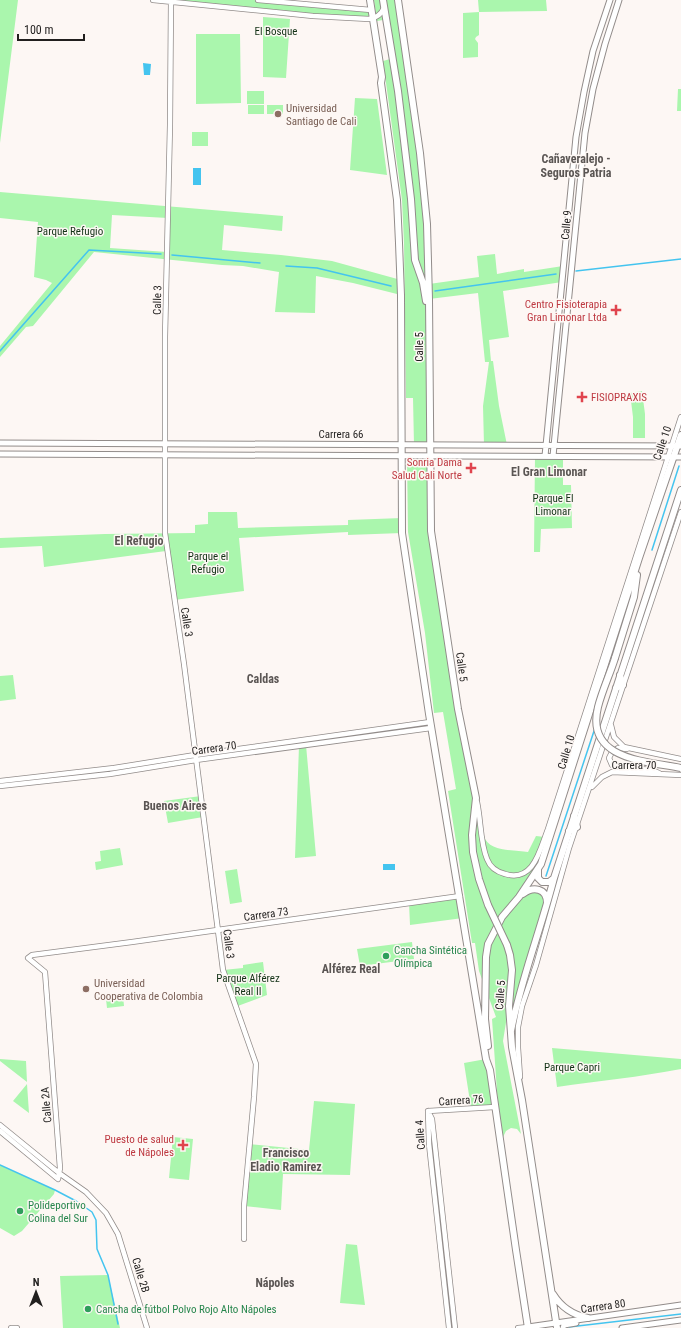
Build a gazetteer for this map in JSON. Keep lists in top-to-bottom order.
{
  "streets": {
    "main road": [
      "Calle 9",
      "Calle 5",
      "Carrera 66",
      "Calle 10",
      "Carrera 80"
    ],
    "street": [
      "Calle 3",
      "Carrera 70",
      "Carrera 73",
      "Carrera 76",
      "Calle 2A",
      "Calle 4",
      "Calle 2B"
    ]
  },
  "crossings": [
    ["Calle 9", "Carrera 66"],
    ["Calle 3", "Carrera 66"],
    ["Calle 3", "Carrera 70"],
    ["Calle 3", "Carrera 73"],
    ["Calle 5", "Carrera 66"],
    ["Calle 5", "Calle 10"],
    ["Calle 5", "Carrera 70"],
    ["Calle 5", "Carrera 73"],
    ["Calle 5", "Carrera 76"],
    ["Calle 5", "Carrera 80"],
    ["Carrera 66", "Calle 10"],
    ["Carrera 73", "Calle 2A"],
    ["Carrera 76", "Calle 4"],
    ["Calle 2A", "Calle 2B"]
  ],
  "districts": [
    "Cañaveralejo - Seguros Patria",
    "El Gran Limonar",
    "El Refugio",
    "Caldas",
    "Buenos Aires",
    "Alférez Real",
    "Francisco Eladio Ramirez",
    "Nápoles"
  ],
  "parks": [
    "El Bosque",
    "Parque Refugio",
    "Parque El Limonar",
    "Parque el Refugio",
    "Parque Alférez Real II",
    "Parque Capri"
  ],
  "places": {
    "other": [
      "Universidad Santiago de Cali",
      "Cancha Sintética Olímpica",
      "Universidad Cooperativa de Colombia",
      "Polideportivo Colina del Sur",
      "Cancha de fútbol Polvo Rojo Alto Nápoles"
    ],
    "health": [
      "Centro Fisioterapia Gran Limonar Ltda",
      "FISIOPRAXIS",
      "Sonria Dama Salud Cali Norte",
      "Puesto de salud de Nápoles"
    ]
  },
  "scale_bar": "100 m",
  "north": "top"
}
